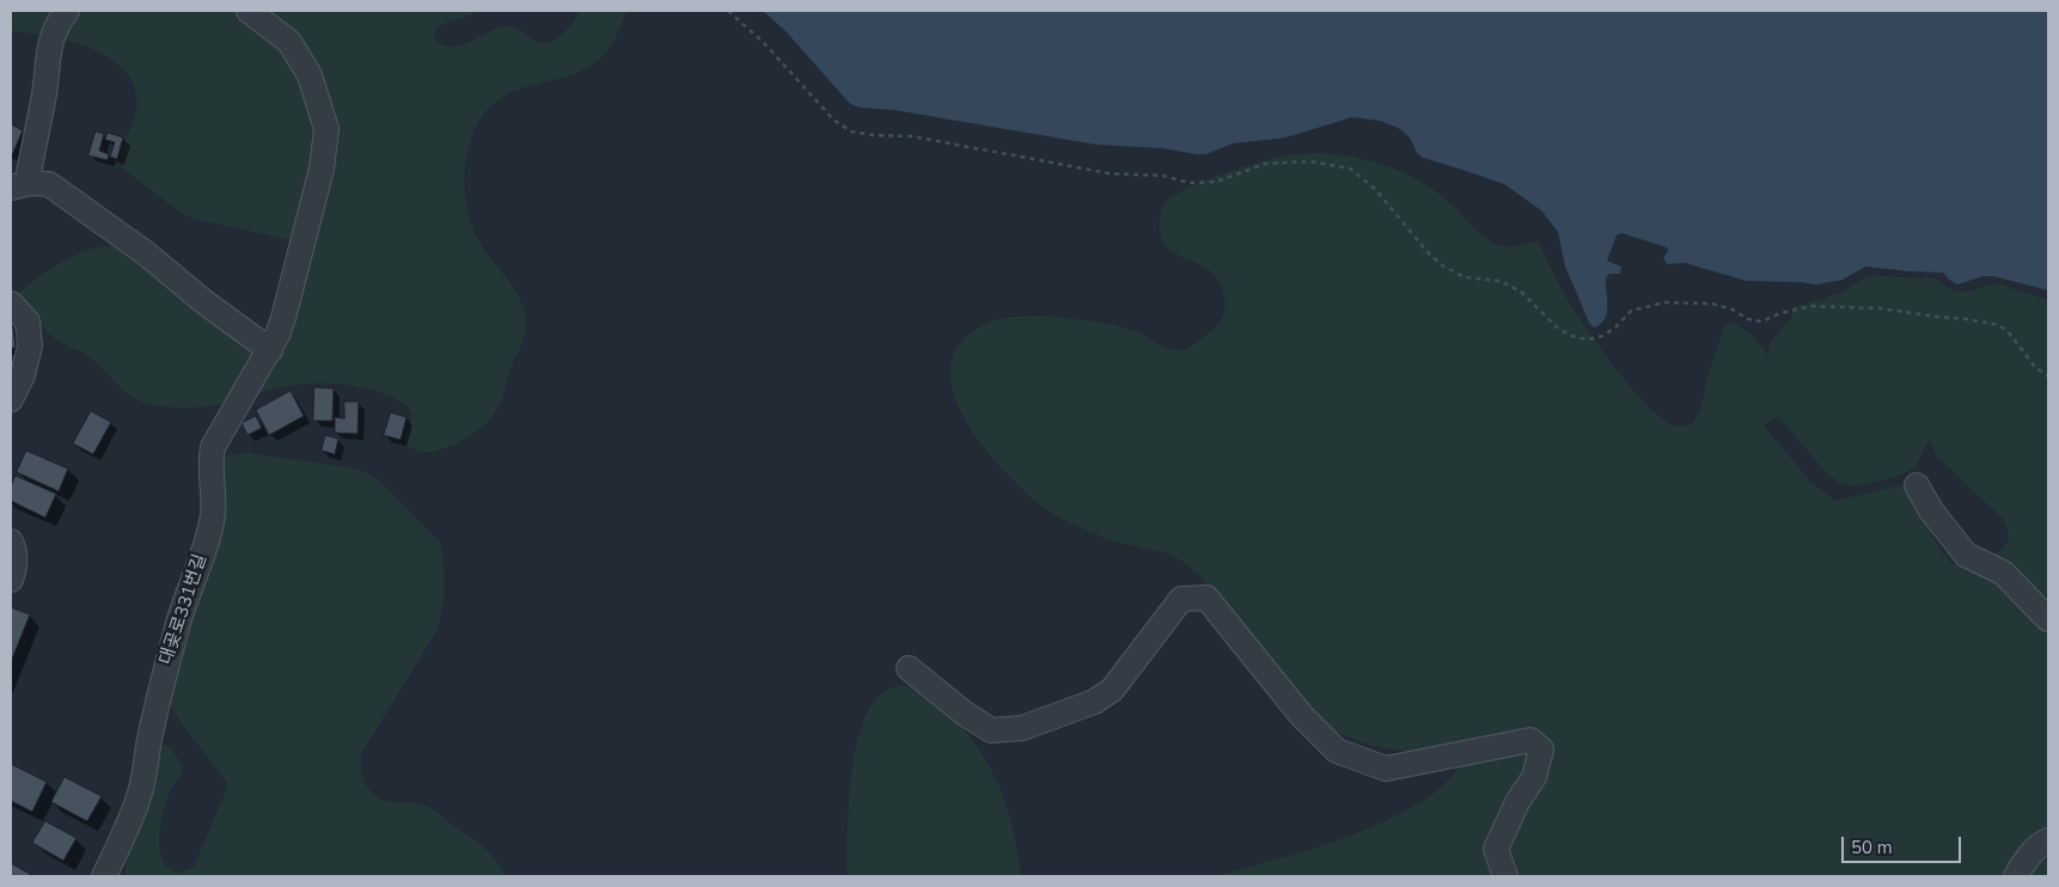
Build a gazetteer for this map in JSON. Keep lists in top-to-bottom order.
{
  "streets": {
    "lane": ["대곶로331번길"]
  },
  "scale_bar": "50 m"
}
